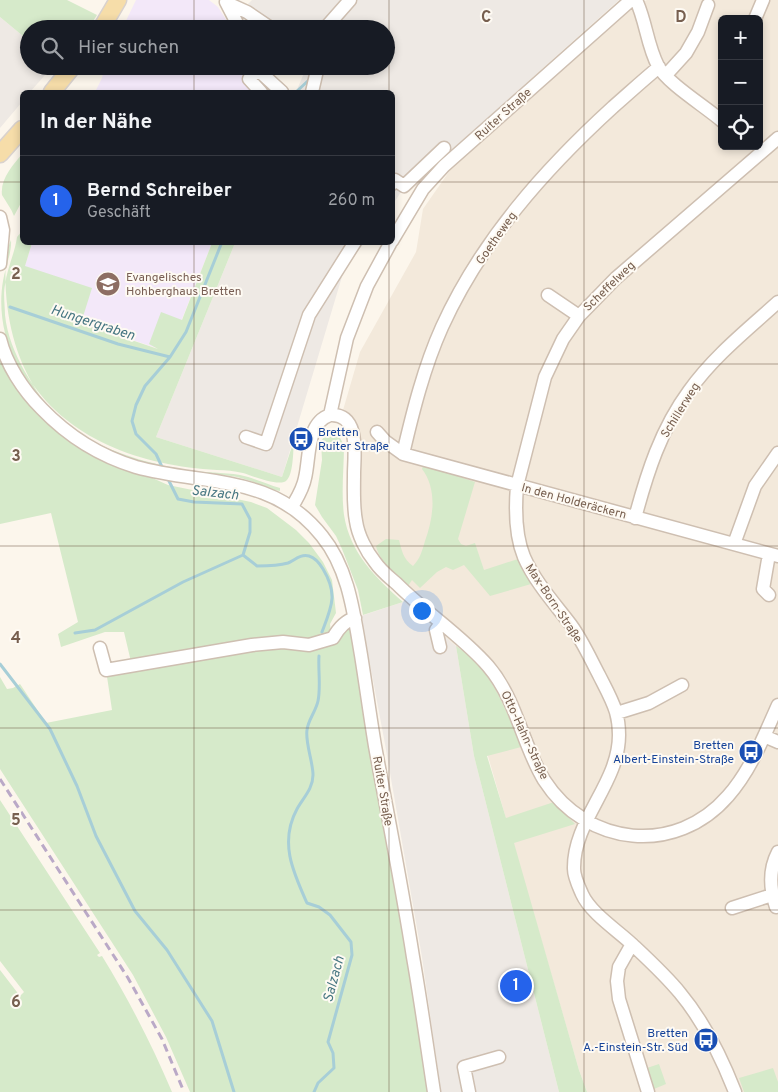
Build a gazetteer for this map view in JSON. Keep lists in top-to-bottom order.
{
  "streets": {
    "street": [
      "Ruiter Straße",
      "Goetheweg",
      "Scheffelweg",
      "Schillerweg",
      "In den Holderäckern",
      "Max-Born-Straße",
      "Otto-Hahn-Straße"
    ]
  },
  "crossings": [
    ["Ruiter Straße", "Otto-Hahn-Straße"],
    ["Goetheweg", "In den Holderäckern"],
    ["Scheffelweg", "In den Holderäckern"],
    ["Scheffelweg", "Max-Born-Straße"],
    ["Schillerweg", "In den Holderäckern"],
    ["In den Holderäckern", "Max-Born-Straße"],
    ["Max-Born-Straße", "Otto-Hahn-Straße"]
  ],
  "water": ["Hungergraben", "Salzach"],
  "places": {
    "school or university": ["Evangelisches Hohberghaus Bretten"],
    "bus stop": ["Bretten Ruiter Straße", "Bretten Albert-Einstein-Straße", "Bretten A.-Einstein-Str. Süd"]
  },
  "page": {
    "map_buttons": ["+", "−"],
    "search": "Hier suchen",
    "heading": "In der Nähe",
    "list": [
      {
        "mark": "1",
        "name": "Bernd Schreiber",
        "note": "Geschäft",
        "value": "260 m"
      }
    ],
    "pins": "1"
  },
  "grid": {
    "columns": ["C", "D"],
    "rows": [
      "2",
      "3",
      "4",
      "5",
      "6"
    ]
  }
}
